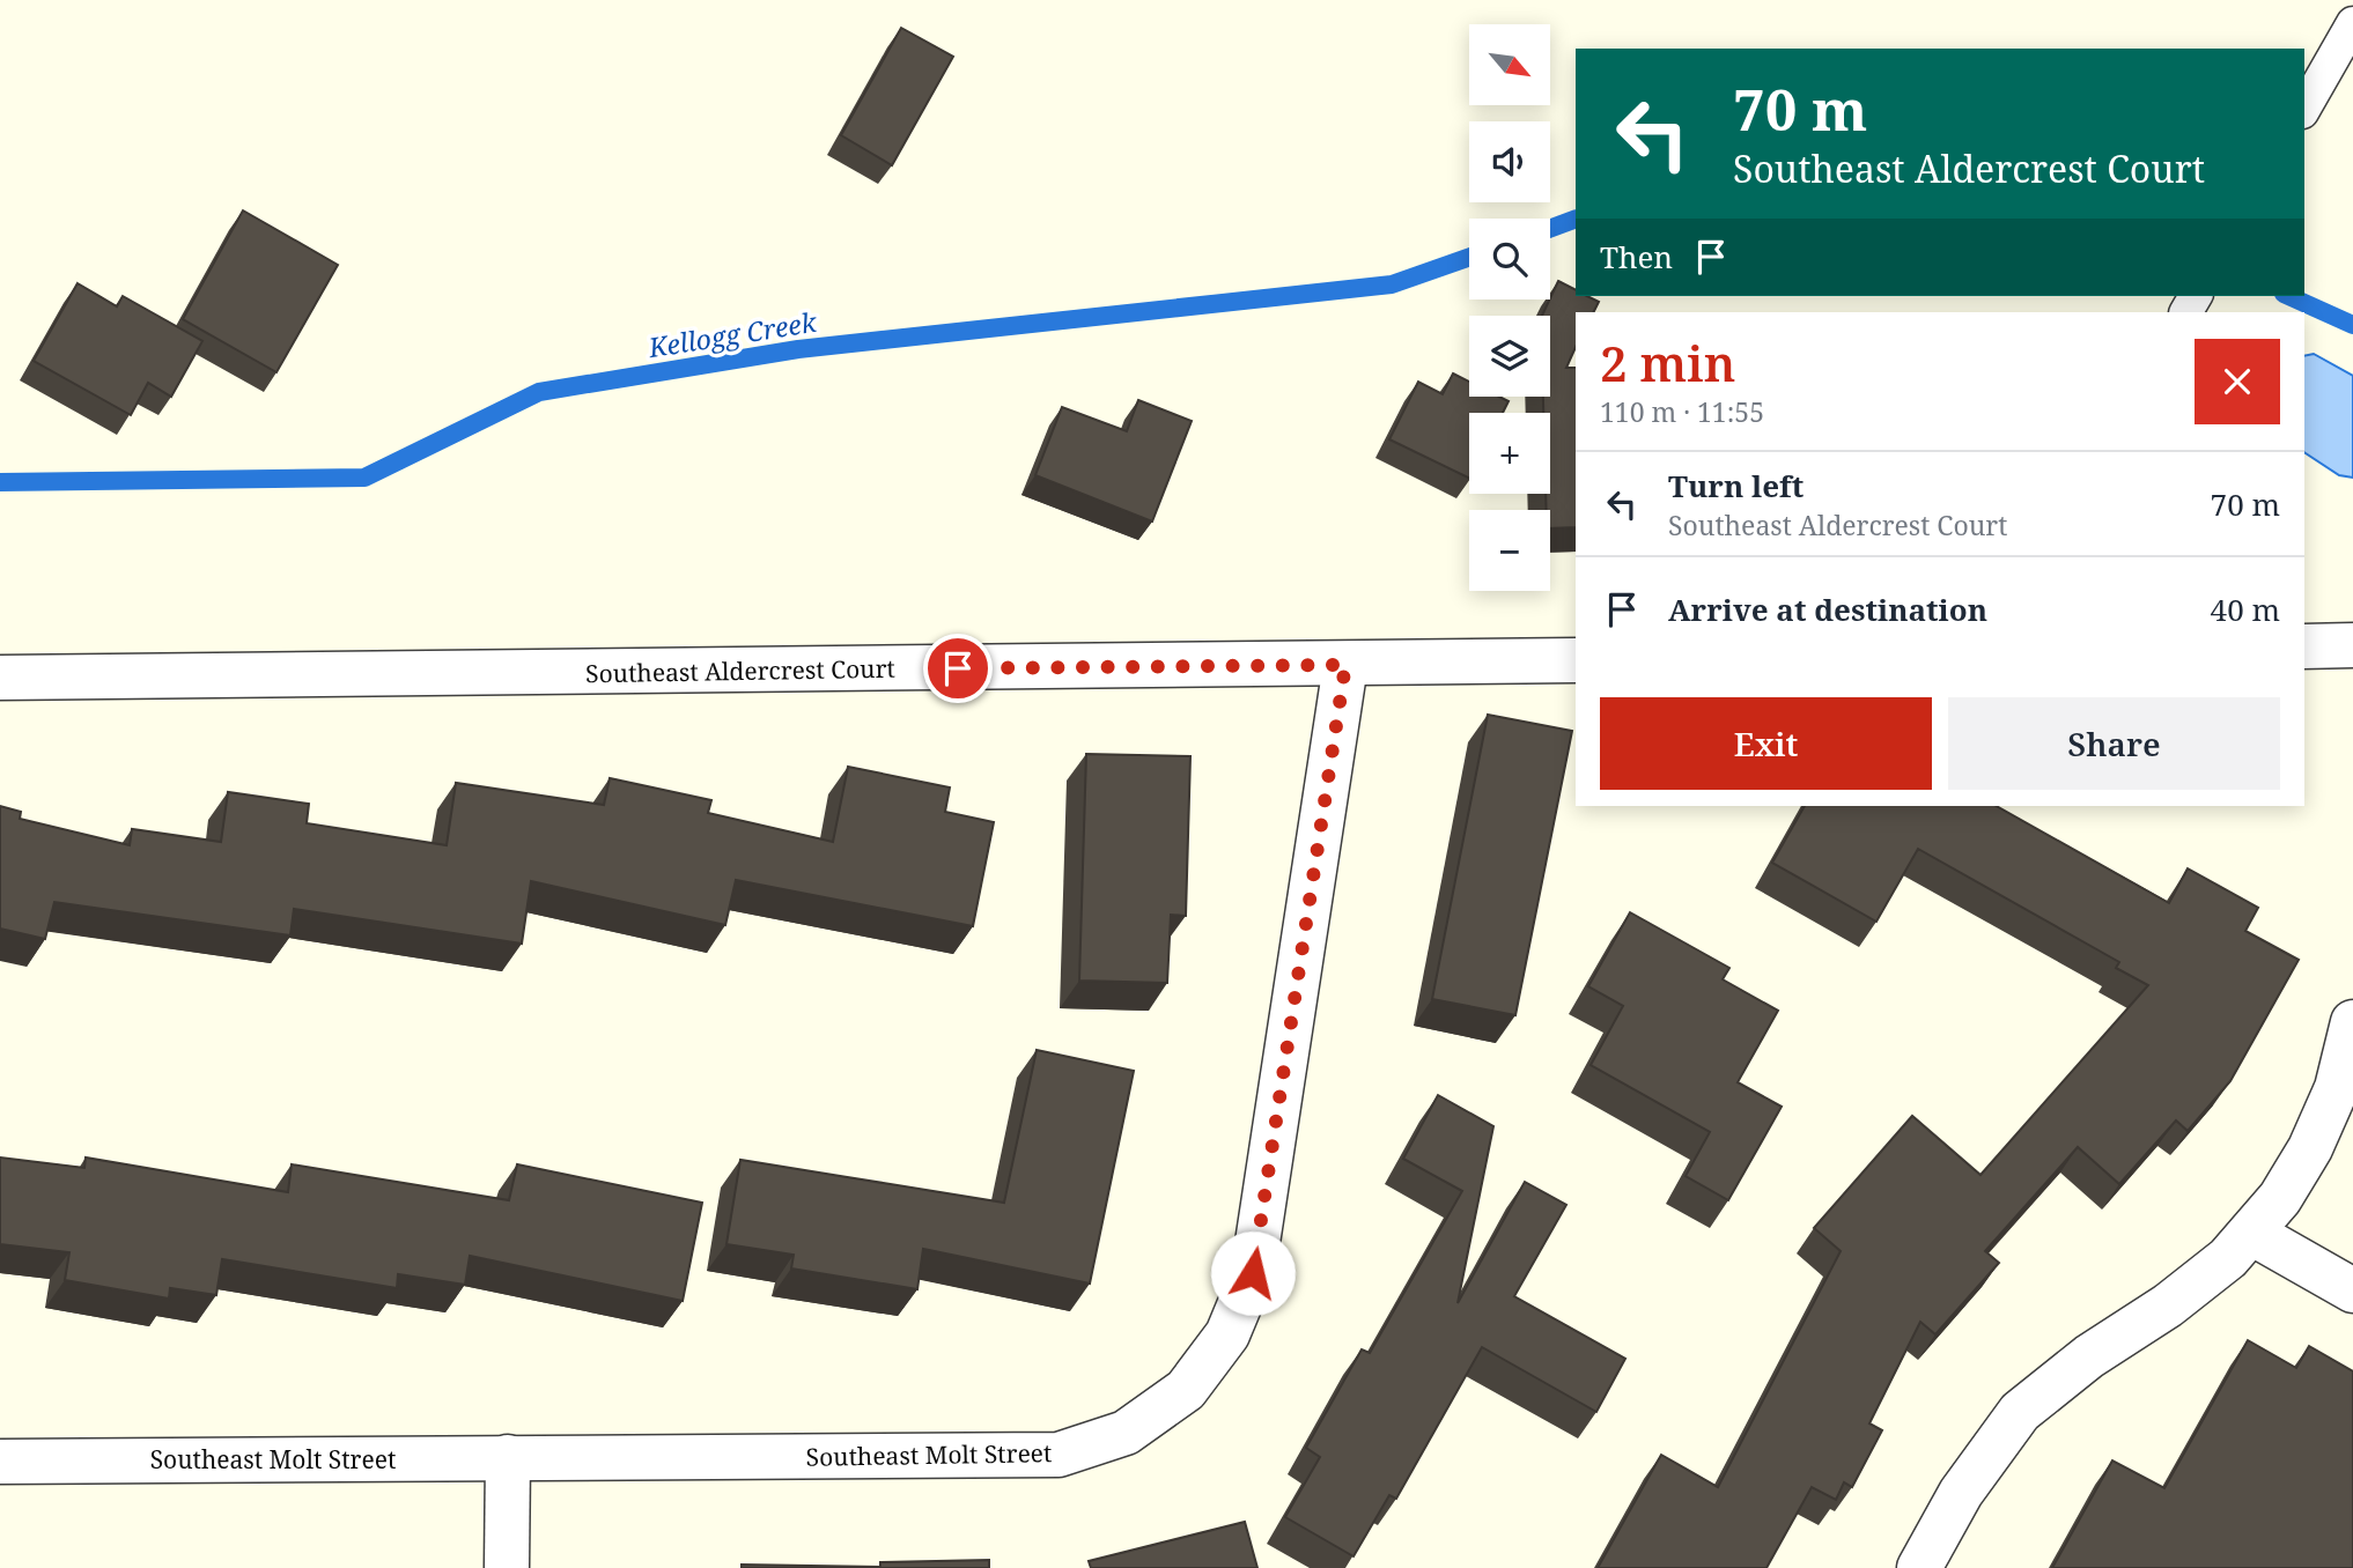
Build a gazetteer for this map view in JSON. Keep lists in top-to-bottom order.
{
  "streets": {
    "street": ["Southeast Aldercrest Court", "Southeast Molt Street"]
  },
  "crossings": [
    ["Southeast Aldercrest Court", "Southeast Molt Street"]
  ],
  "water": ["Kellogg Creek"],
  "north": "bottom right",
  "page": {
    "map_buttons": ["+", "−"],
    "turn": ["70 m", "Southeast Aldercrest Court"],
    "then": "Then",
    "heading": ["2 min", "110 m · 11:55"],
    "list": [
      {
        "name": "Turn left",
        "note": "Southeast Aldercrest Court",
        "value": "70 m"
      },
      {
        "name": "Arrive at destination",
        "value": "40 m"
      }
    ],
    "buttons": ["Exit", "Share"]
  }
}
